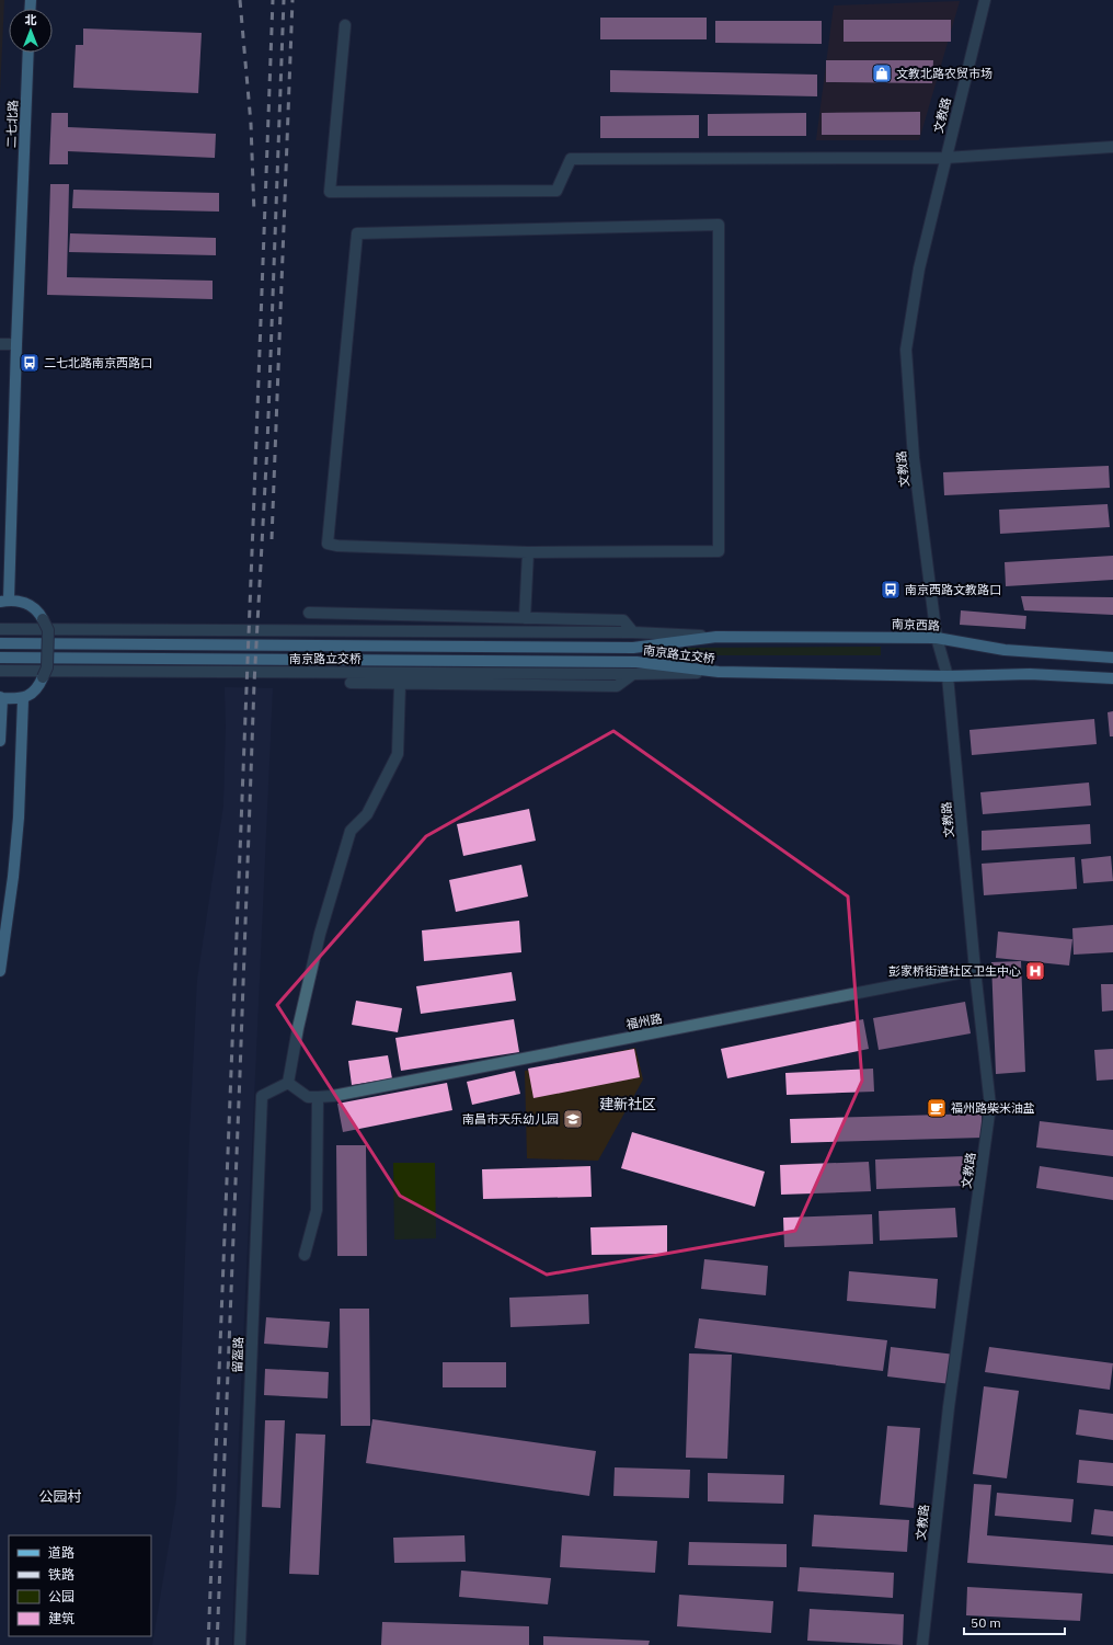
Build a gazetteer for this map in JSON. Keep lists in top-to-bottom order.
{
  "streets": {
    "main road": ["二七北路", "南京西路", "南京路立交桥"],
    "street": ["文教路", "福州路", "留盔路"]
  },
  "crossings": [
    ["文教路", "南京西路"],
    ["文教路", "福州路"],
    ["南京西路", "南京路立交桥"]
  ],
  "districts": ["建新社区", "公园村"],
  "places": {
    "shop": ["文教北路农贸市场"],
    "bus stop": ["二七北路南京西路口", "南京西路文教路口"],
    "hospital": ["彭家桥街道社区卫生中心"],
    "cafe": ["福州路柴米油盐"],
    "school or university": ["南昌市天乐幼儿园"]
  },
  "legend": [
    "道路",
    "铁路",
    "公园",
    "建筑"
  ],
  "scale_bar": "50 m",
  "north": "top"
}
